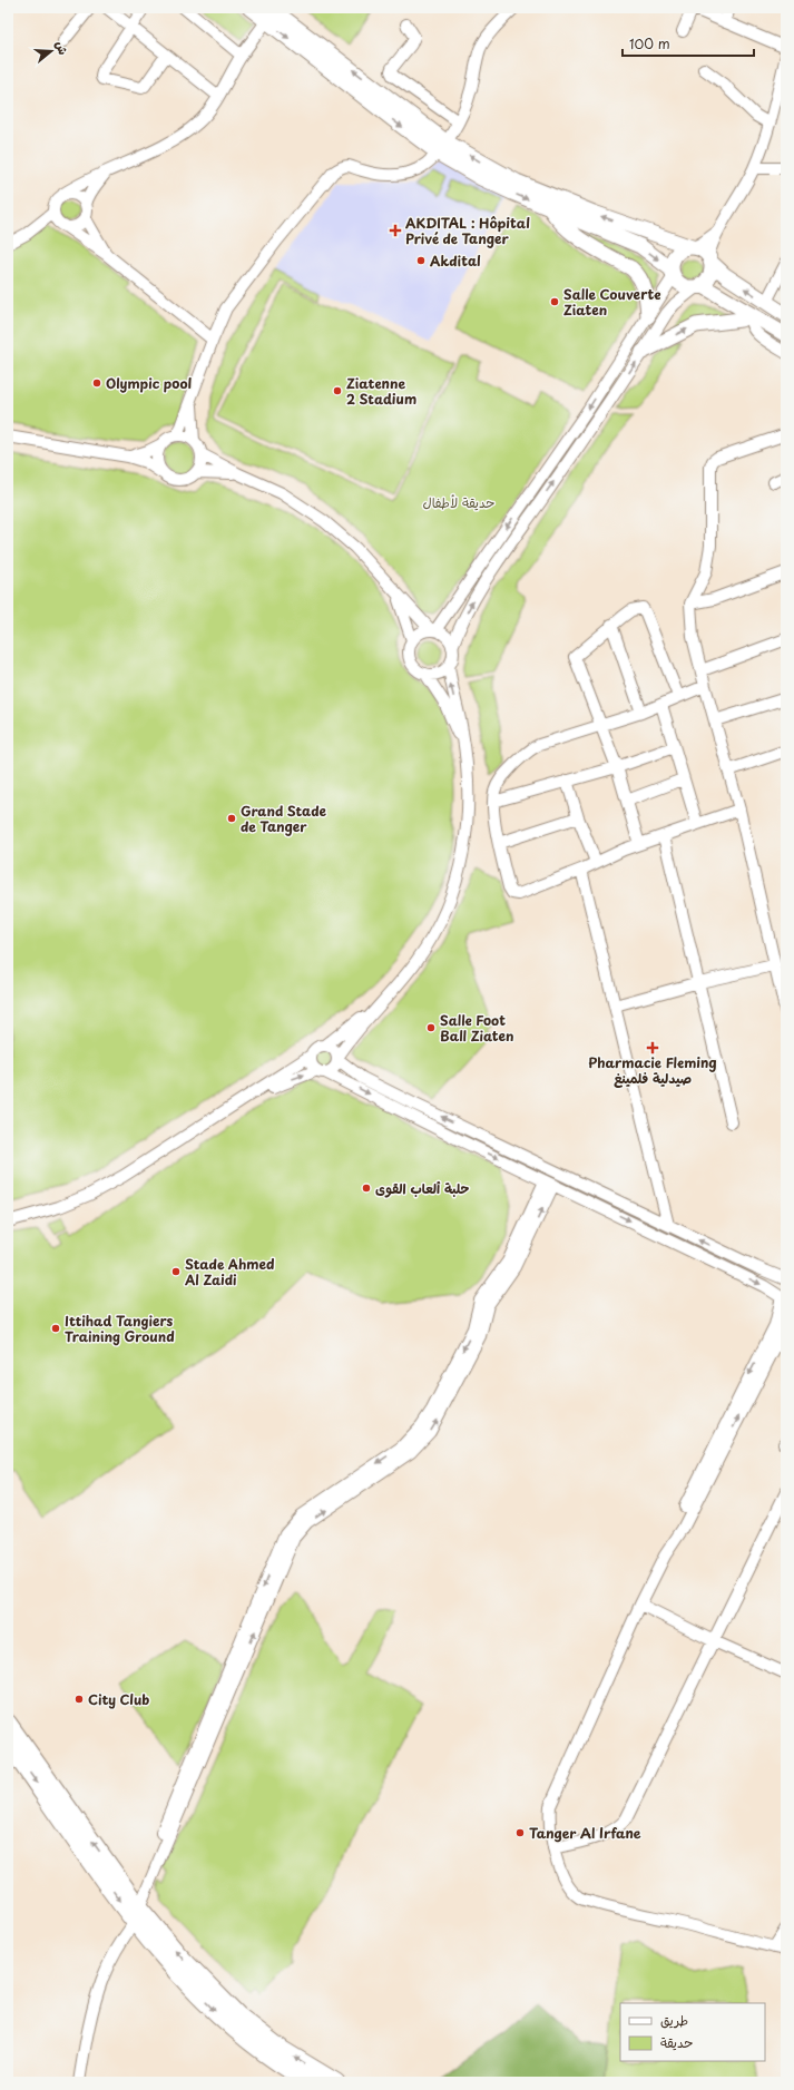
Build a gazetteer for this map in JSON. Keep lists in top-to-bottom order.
{
  "parks": ["حديقة لأطفال"],
  "places": {
    "health": ["AKDITAL : Hôpital Privé de Tanger", "Pharmacie Fleming صيدلية فلمينغ"],
    "other": [
      "Akdital",
      "Salle Couverte Ziaten",
      "Olympic pool",
      "Ziatenne 2 Stadium",
      "Grand Stade de Tanger",
      "Salle Foot Ball Ziaten",
      "حلبة ألعاب القوى",
      "Stade Ahmed Al Zaidi",
      "Ittihad Tangiers Training Ground",
      "City Club",
      "Tanger Al Irfane"
    ]
  },
  "legend": ["طريق", "حديقة"],
  "scale_bar": "100 m",
  "north": "right"
}
